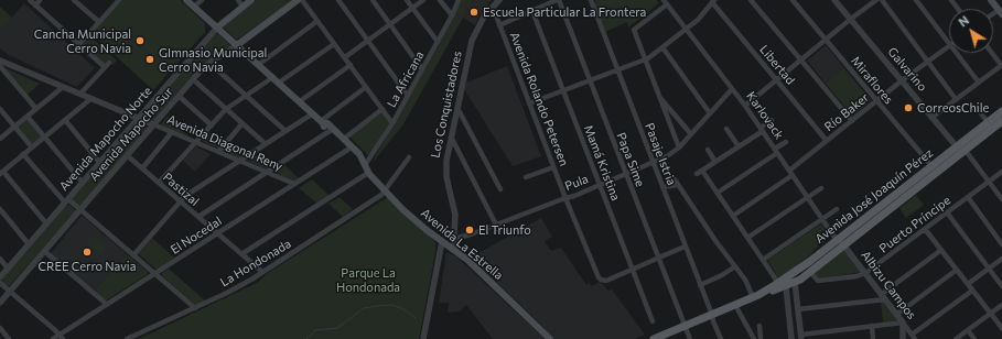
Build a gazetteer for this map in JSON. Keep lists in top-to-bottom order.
{
  "streets": {
    "main road": [
      "Avenida Mapocho Sur",
      "Avenida Mapocho Norte",
      "Avenida José Joaquín Pérez",
      "Avenida La Estrella"
    ],
    "street": [
      "Libertad",
      "Galvarino",
      "La Africana",
      "Miraflores",
      "Avenida Rolando Petersen",
      "Los Conquistadores",
      "Río Baker",
      "Karlovack",
      "Avenida Diagonal Reny",
      "Pasaje Istria",
      "Papa Sime",
      "Mamá Kristina",
      "Pula",
      "Pastizal",
      "Puerto Príncipe",
      "El Nocedal",
      "La Hondonada",
      "Albizu Campos"
    ]
  },
  "crossings": [
    ["Libertad", "Río Baker"],
    ["Galvarino", "Río Baker"],
    ["Galvarino", "Avenida José Joaquín Pérez"],
    ["La Africana", "Avenida La Estrella"],
    ["Miraflores", "Río Baker"],
    ["Miraflores", "Avenida José Joaquín Pérez"],
    ["Avenida Rolando Petersen", "Los Conquistadores"],
    ["Avenida Rolando Petersen", "Mamá Kristina"],
    ["Avenida Rolando Petersen", "Pula"],
    ["Los Conquistadores", "Pula"],
    ["Los Conquistadores", "Avenida La Estrella"],
    ["Río Baker", "Karlovack"],
    ["Karlovack", "Pula"],
    ["Karlovack", "Avenida José Joaquín Pérez"],
    ["Karlovack", "Albizu Campos"],
    ["Avenida Mapocho Sur", "Avenida Diagonal Reny"],
    ["Avenida Mapocho Sur", "Pastizal"],
    ["Avenida Mapocho Sur", "Avenida La Estrella"],
    ["Avenida Mapocho Norte", "Avenida Diagonal Reny"],
    ["Avenida Mapocho Norte", "Avenida La Estrella"],
    ["Avenida Diagonal Reny", "El Nocedal"],
    ["Pasaje Istria", "Pula"],
    ["Pasaje Istria", "Avenida José Joaquín Pérez"],
    ["Papa Sime", "Pula"],
    ["Papa Sime", "Avenida José Joaquín Pérez"],
    ["Mamá Kristina", "Pula"],
    ["Pastizal", "El Nocedal"],
    ["Pastizal", "La Hondonada"],
    ["Avenida José Joaquín Pérez", "Puerto Príncipe"],
    ["Avenida José Joaquín Pérez", "Albizu Campos"],
    ["Puerto Príncipe", "Albizu Campos"],
    ["El Nocedal", "Avenida La Estrella"],
    ["Avenida La Estrella", "La Hondonada"]
  ],
  "parks": ["Parque La Hondonada"],
  "places": [
    "Escuela Particular La Frontera",
    "Cancha Municipal Cerro Navia",
    "GImnasio Municipal Cerro Navia",
    "CorreosChile",
    "El Triunfo",
    "CREE Cerro Navia"
  ],
  "north": "top left"
}
